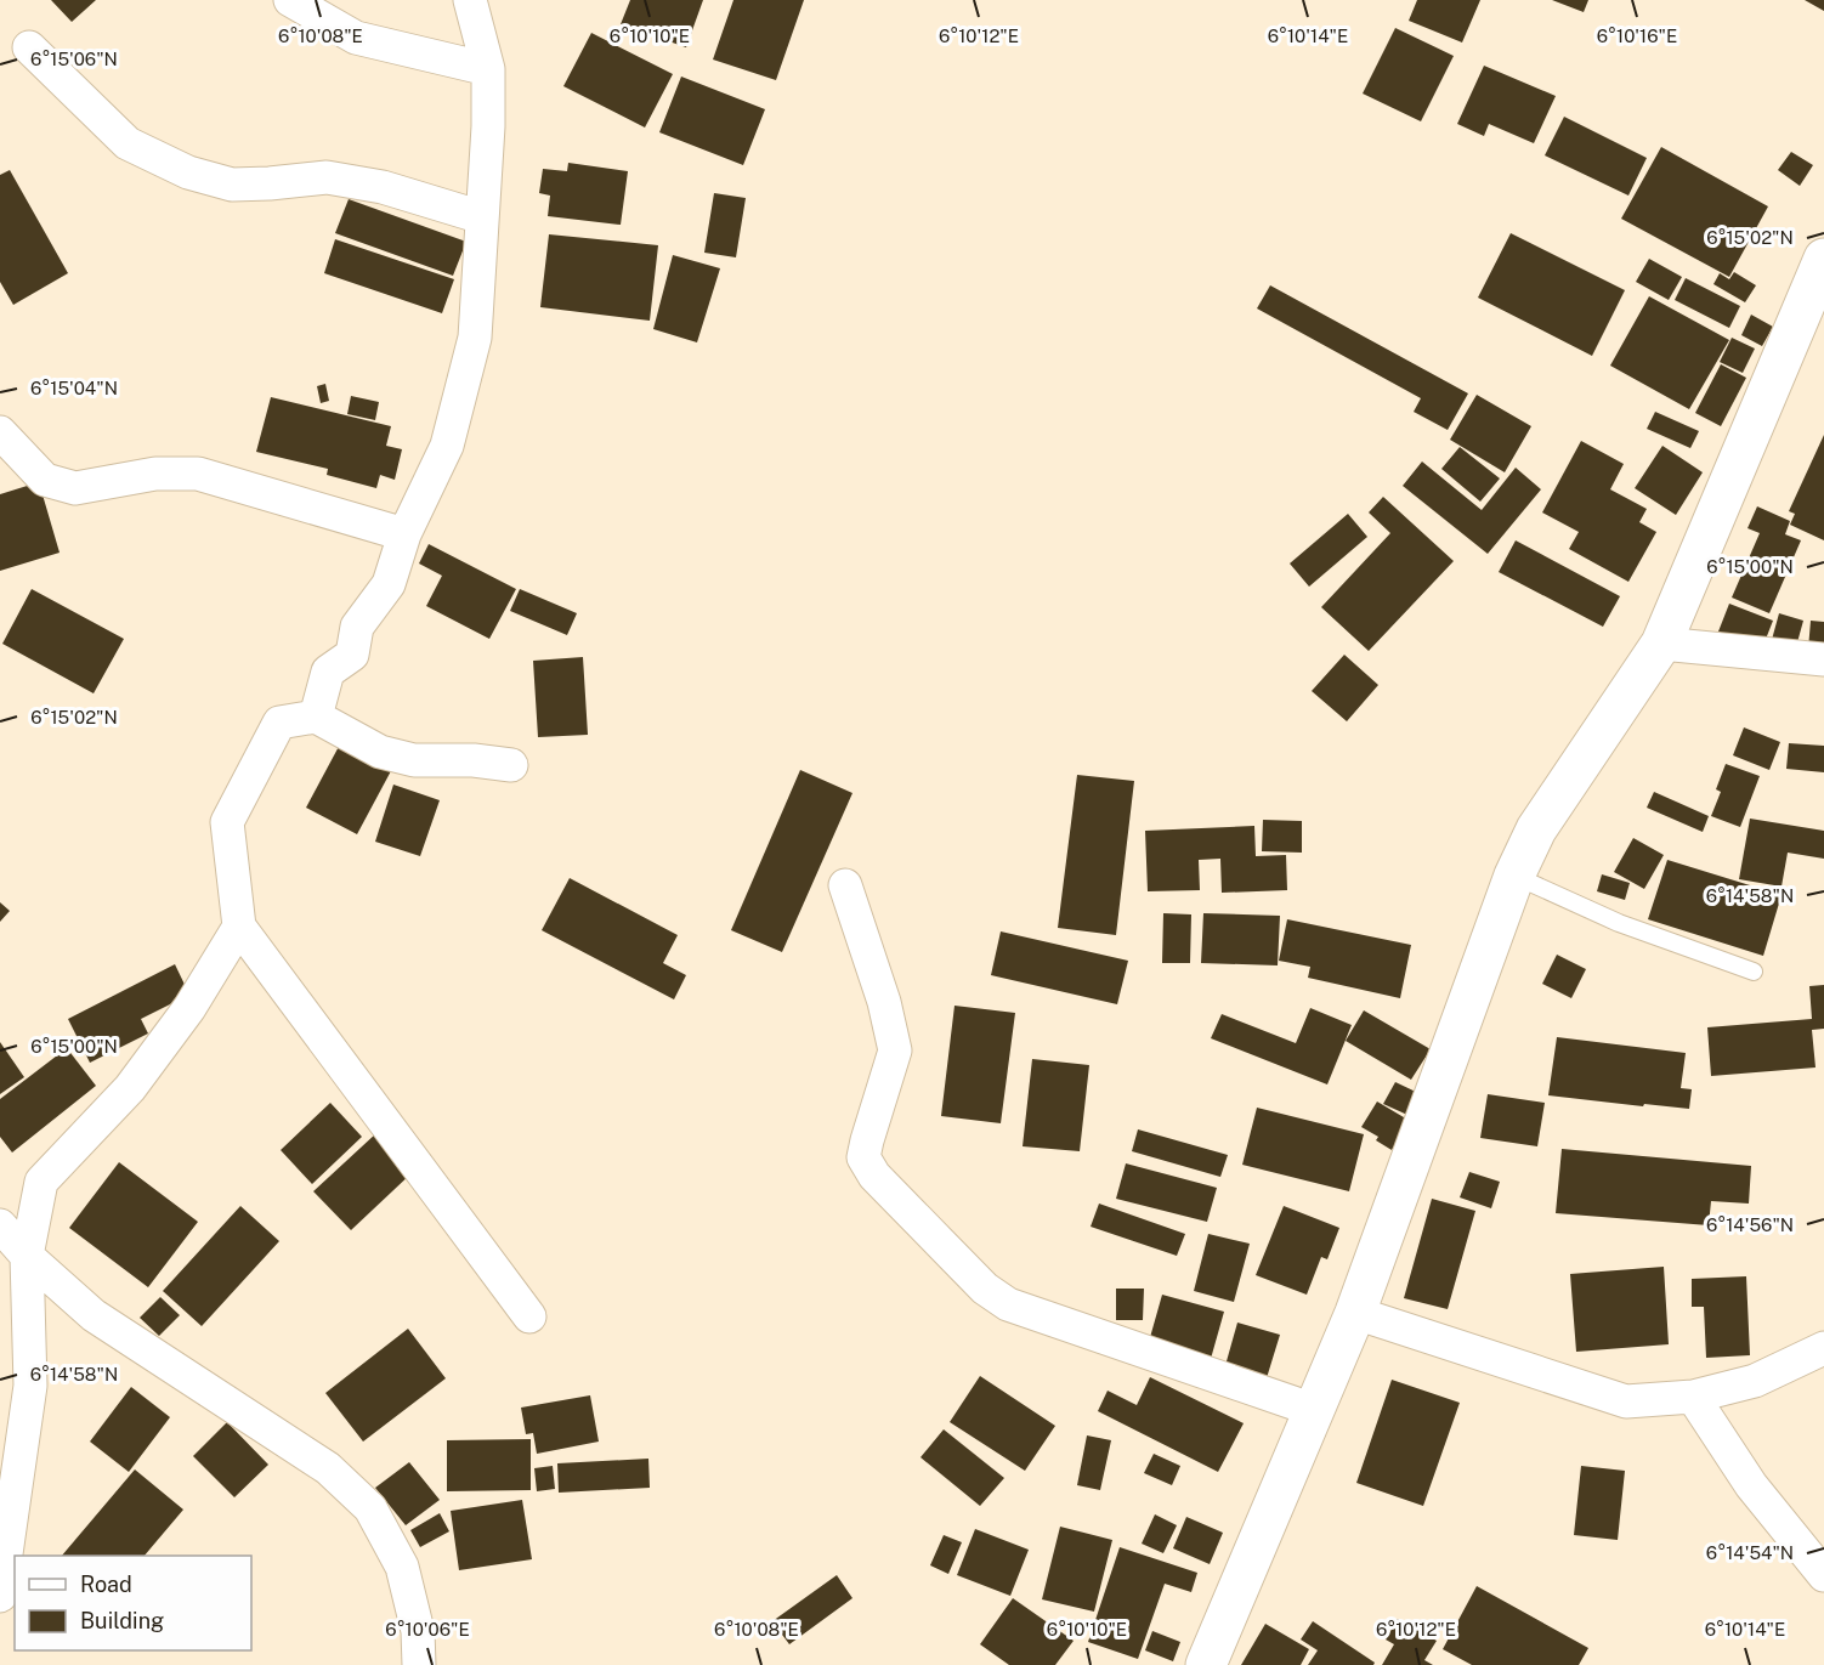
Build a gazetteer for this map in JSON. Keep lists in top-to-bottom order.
{
  "legend": ["Road", "Building"],
  "coordinates": [
    "6°10'08\"E",
    "6°10'10\"E",
    "6°10'12\"E",
    "6°10'14\"E",
    "6°10'16\"E",
    "6°15'06\"N",
    "6°15'02\"N",
    "6°15'04\"N",
    "6°15'00\"N",
    "6°14'58\"N",
    "6°14'56\"N",
    "6°14'54\"N",
    "6°10'06\"E"
  ]
}
